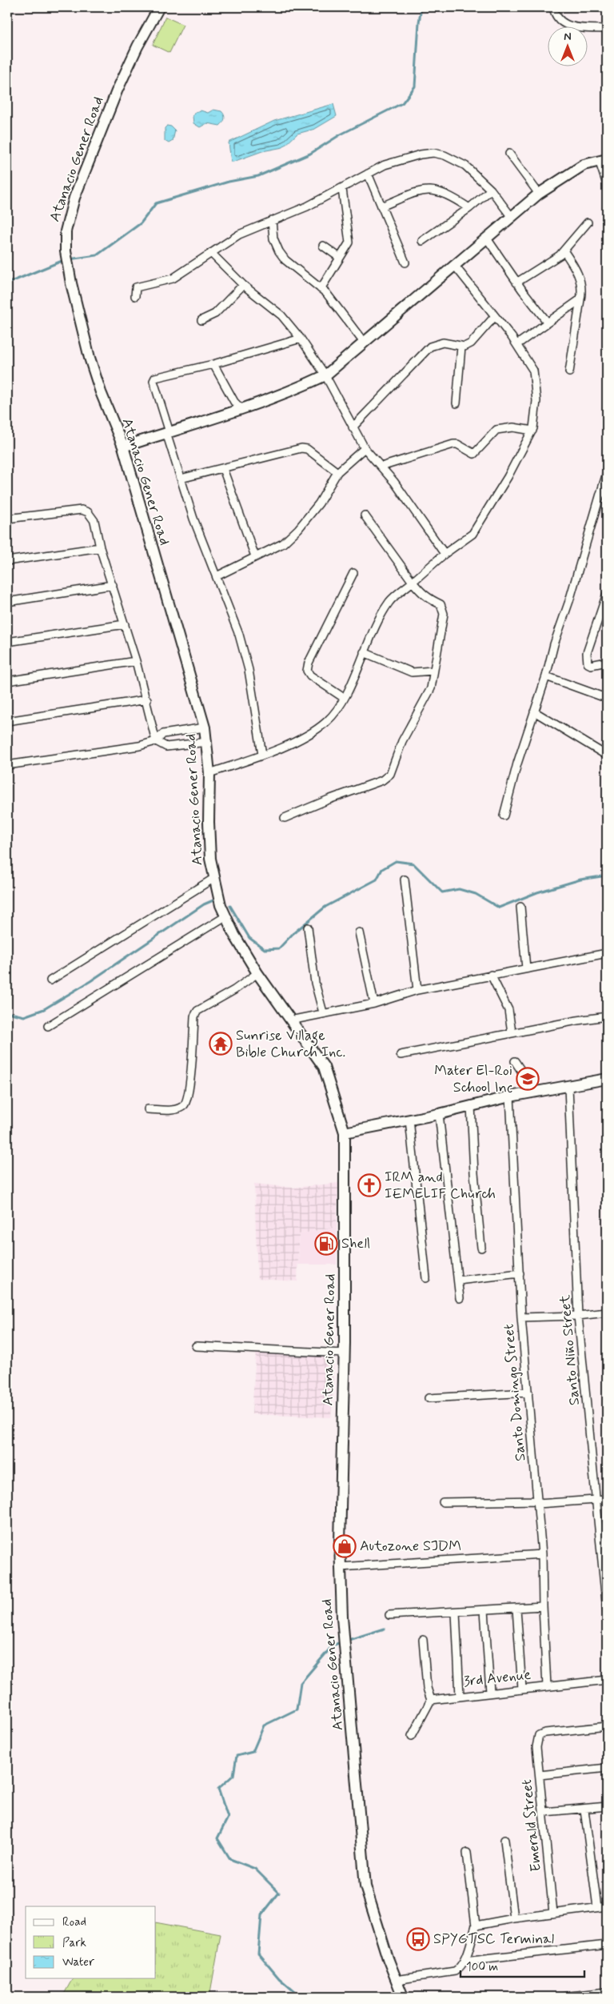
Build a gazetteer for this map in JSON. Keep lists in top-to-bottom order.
{
  "streets": {
    "main road": ["Atanacio Gener Road"],
    "street": [
      "Santo Niño Street",
      "Santo Domingo Street",
      "3rd Avenue",
      "Emerald Street"
    ]
  },
  "crossings": [
    ["Santo Domingo Street", "3rd Avenue"]
  ],
  "places": {
    "temple": ["Sunrise Village Bible Church Inc."],
    "school or university": ["Mater El-Roi School Inc"],
    "church": ["IRM and IEMELIF Church"],
    "fuel station": ["Shell"],
    "shop": ["Autozone SJDM"],
    "bus stop": ["SPYGTSC Terminal"]
  },
  "legend": ["Road", "Park", "Water"],
  "scale_bar": "100 m",
  "north": "top"
}
